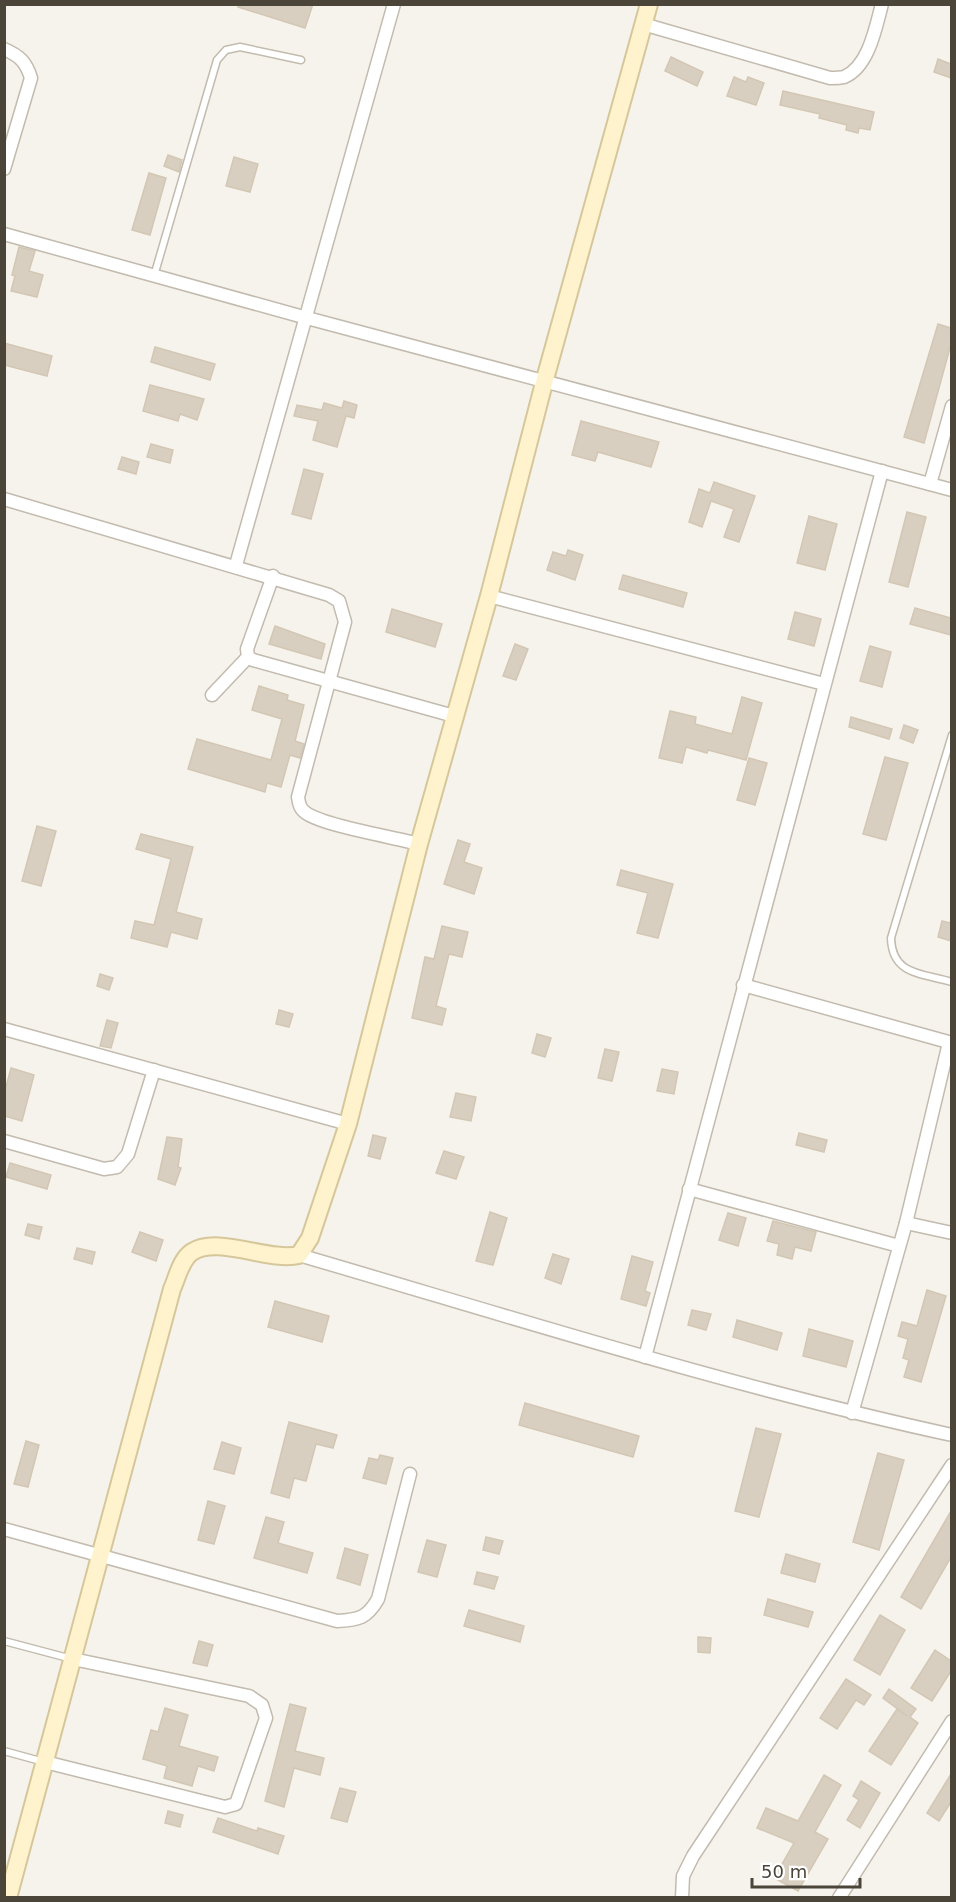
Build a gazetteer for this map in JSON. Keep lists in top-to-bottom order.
{
  "scale_bar": "50 m"
}
